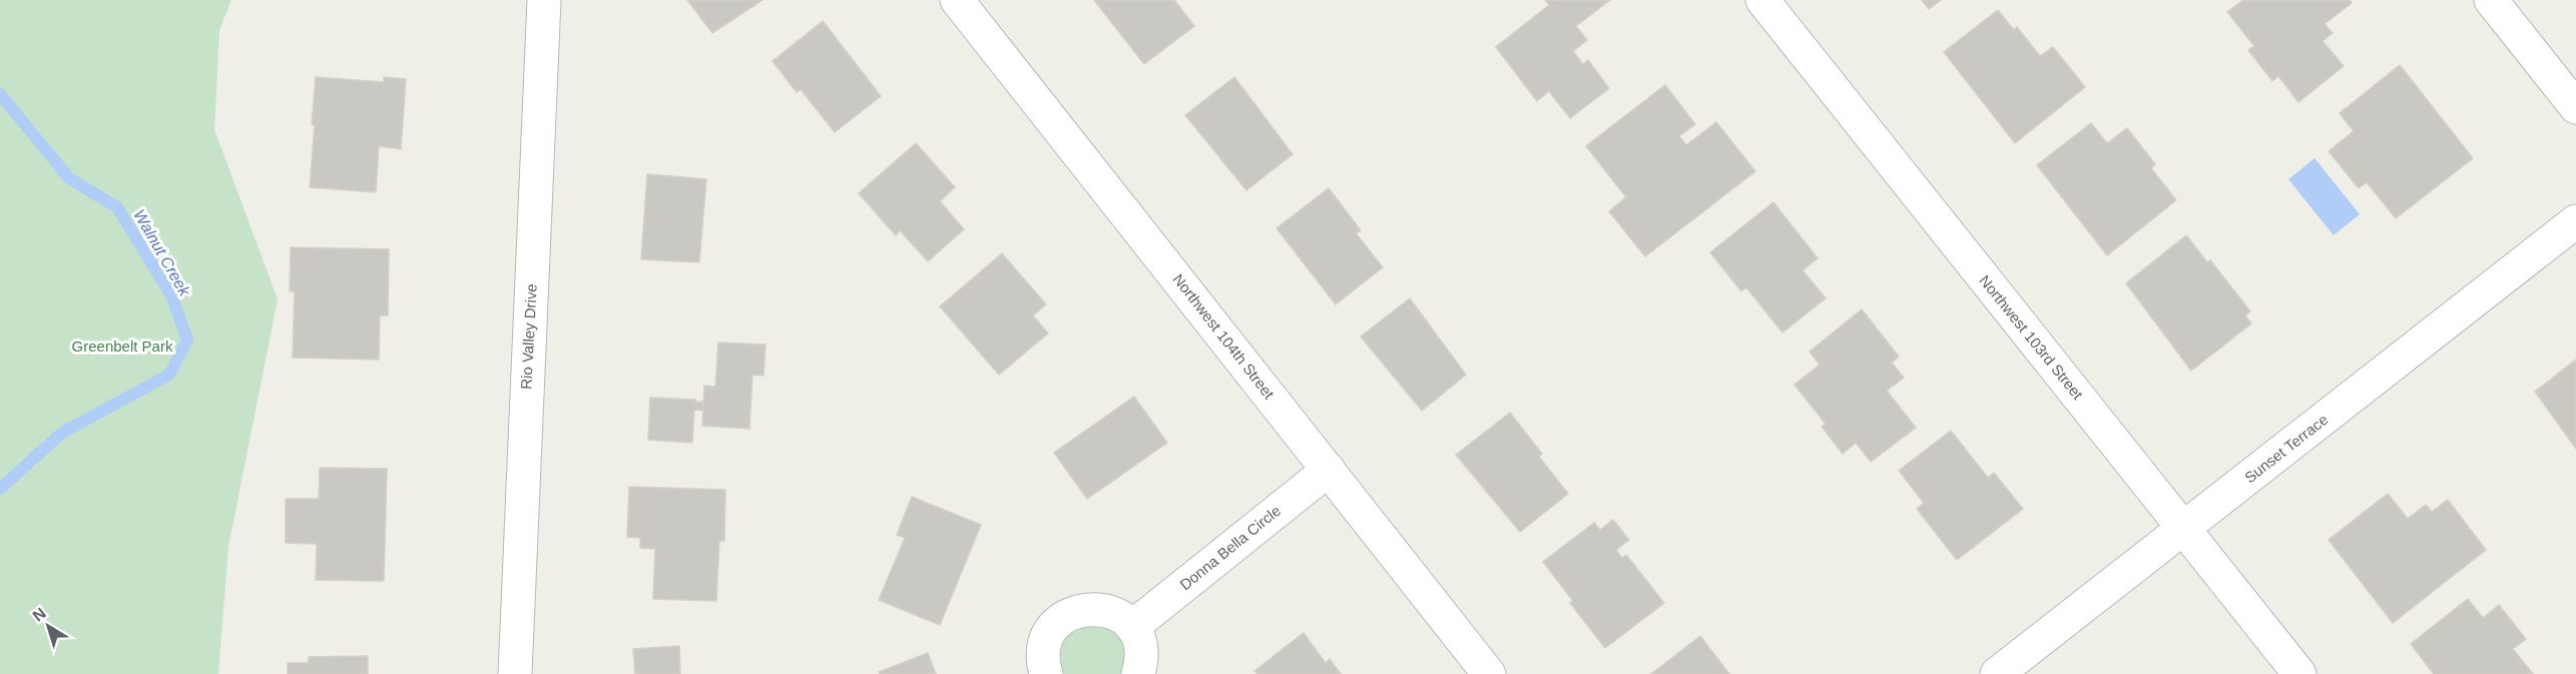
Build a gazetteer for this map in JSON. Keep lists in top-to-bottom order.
{
  "streets": {
    "street": [
      "Rio Valley Drive",
      "Northwest 104th Street",
      "Northwest 103rd Street",
      "Sunset Terrace",
      "Donna Bella Circle"
    ]
  },
  "crossings": [
    ["Northwest 104th Street", "Donna Bella Circle"],
    ["Northwest 103rd Street", "Sunset Terrace"]
  ],
  "water": ["Walnut Creek"],
  "parks": ["Greenbelt Park"],
  "north": "top left"
}
